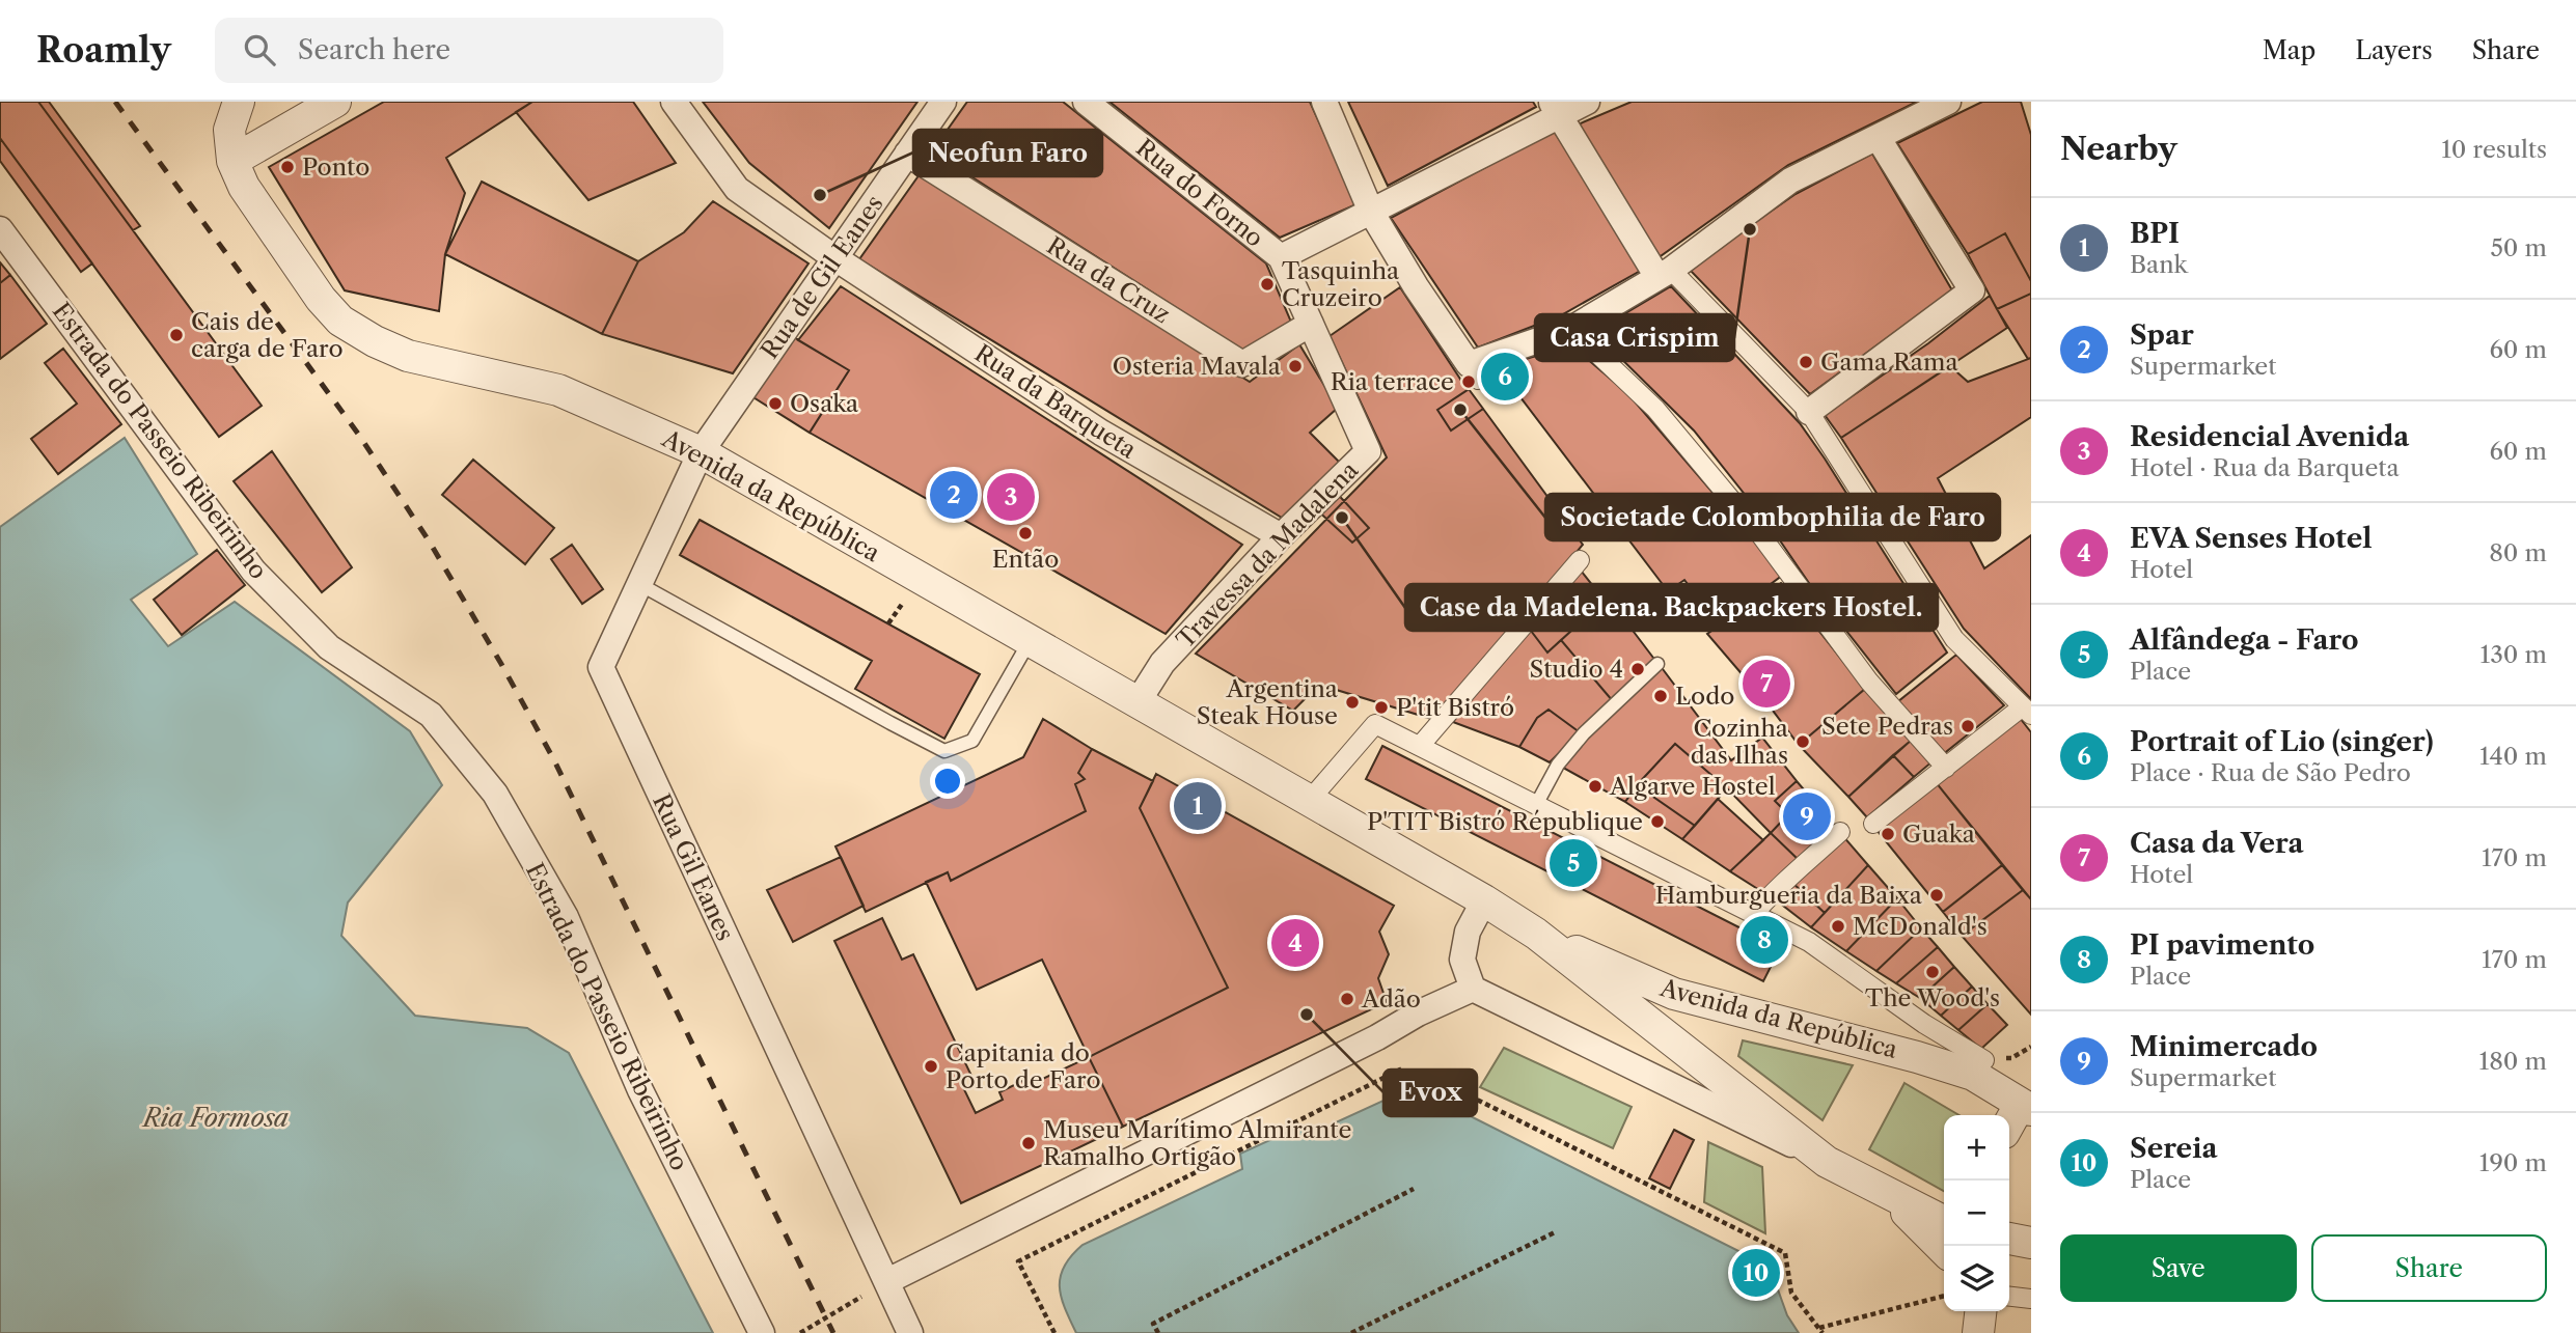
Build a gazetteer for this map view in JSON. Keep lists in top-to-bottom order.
{
  "streets": {
    "street": [
      "Rua do Forno",
      "Rua de Gil Eanes",
      "Rua da Cruz",
      "Rua da Barqueta",
      "Estrada do Passeio Ribeirinho",
      "Avenida da República",
      "Travessa da Madalena",
      "Rua Gil Eanes"
    ]
  },
  "crossings": [
    ["Rua de Gil Eanes", "Rua da Cruz"],
    ["Rua de Gil Eanes", "Rua da Barqueta"],
    ["Rua de Gil Eanes", "Avenida da República"],
    ["Rua de Gil Eanes", "Rua Gil Eanes"],
    ["Rua da Cruz", "Travessa da Madalena"],
    ["Rua da Barqueta", "Travessa da Madalena"],
    ["Avenida da República", "Travessa da Madalena"],
    ["Avenida da República", "Rua Gil Eanes"]
  ],
  "water": ["Ria Formosa"],
  "places": [
    "Ponto",
    "Neofun Faro",
    "Casa Crispim",
    "Tasquinha Cruzeiro",
    "Cais de carga de Faro",
    "Gama Rama",
    "Osteria Mavala",
    "Ria terrace",
    "Osaka",
    "Societade Colombophilia de Faro",
    "Case da Madelena. Backpackers Hostel.",
    "Então",
    "Studio 4",
    "Lodo",
    "Argentina Steak House",
    "P'tit Bistró",
    "Sete Pedras",
    "Cozinha das Ilhas",
    "Algarve Hostel",
    "P'TIT Bistró République",
    "Guaka",
    "Hamburgueria da Baixa",
    "McDonald's",
    "The Wood's",
    "Adão",
    "Evox",
    "Capitania do Porto de Faro",
    "Museu Marítimo Almirante Ramalho Ortigão"
  ],
  "page": {
    "header": "Roamly",
    "search": "Search here",
    "nav": ["Map", "Layers", "Share"],
    "heading": ["Nearby", "10 results"],
    "list": [
      {
        "mark": "1",
        "name": "BPI",
        "note": "Bank",
        "value": "50 m"
      },
      {
        "mark": "2",
        "name": "Spar",
        "note": "Supermarket",
        "value": "60 m"
      },
      {
        "mark": "3",
        "name": "Residencial Avenida",
        "note": "Hotel · Rua da Barqueta",
        "value": "60 m"
      },
      {
        "mark": "4",
        "name": "EVA Senses Hotel",
        "note": "Hotel",
        "value": "80 m"
      },
      {
        "mark": "5",
        "name": "Alfândega - Faro",
        "note": "Place",
        "value": "130 m"
      },
      {
        "mark": "6",
        "name": "Portrait of Lio (singer)",
        "note": "Place · Rua de São Pedro",
        "value": "140 m"
      },
      {
        "mark": "7",
        "name": "Casa da Vera",
        "note": "Hotel",
        "value": "170 m"
      },
      {
        "mark": "8",
        "name": "PI pavimento",
        "note": "Place",
        "value": "170 m"
      },
      {
        "mark": "9",
        "name": "Minimercado",
        "note": "Supermarket",
        "value": "180 m"
      },
      {
        "mark": "10",
        "name": "Sereia",
        "note": "Place",
        "value": "190 m"
      }
    ],
    "pins": [
      "6",
      "2",
      "3",
      "7",
      "1",
      "9",
      "5",
      "8",
      "4",
      "10"
    ],
    "map_buttons": ["+", "−"],
    "buttons": ["Save", "Share"]
  }
}
